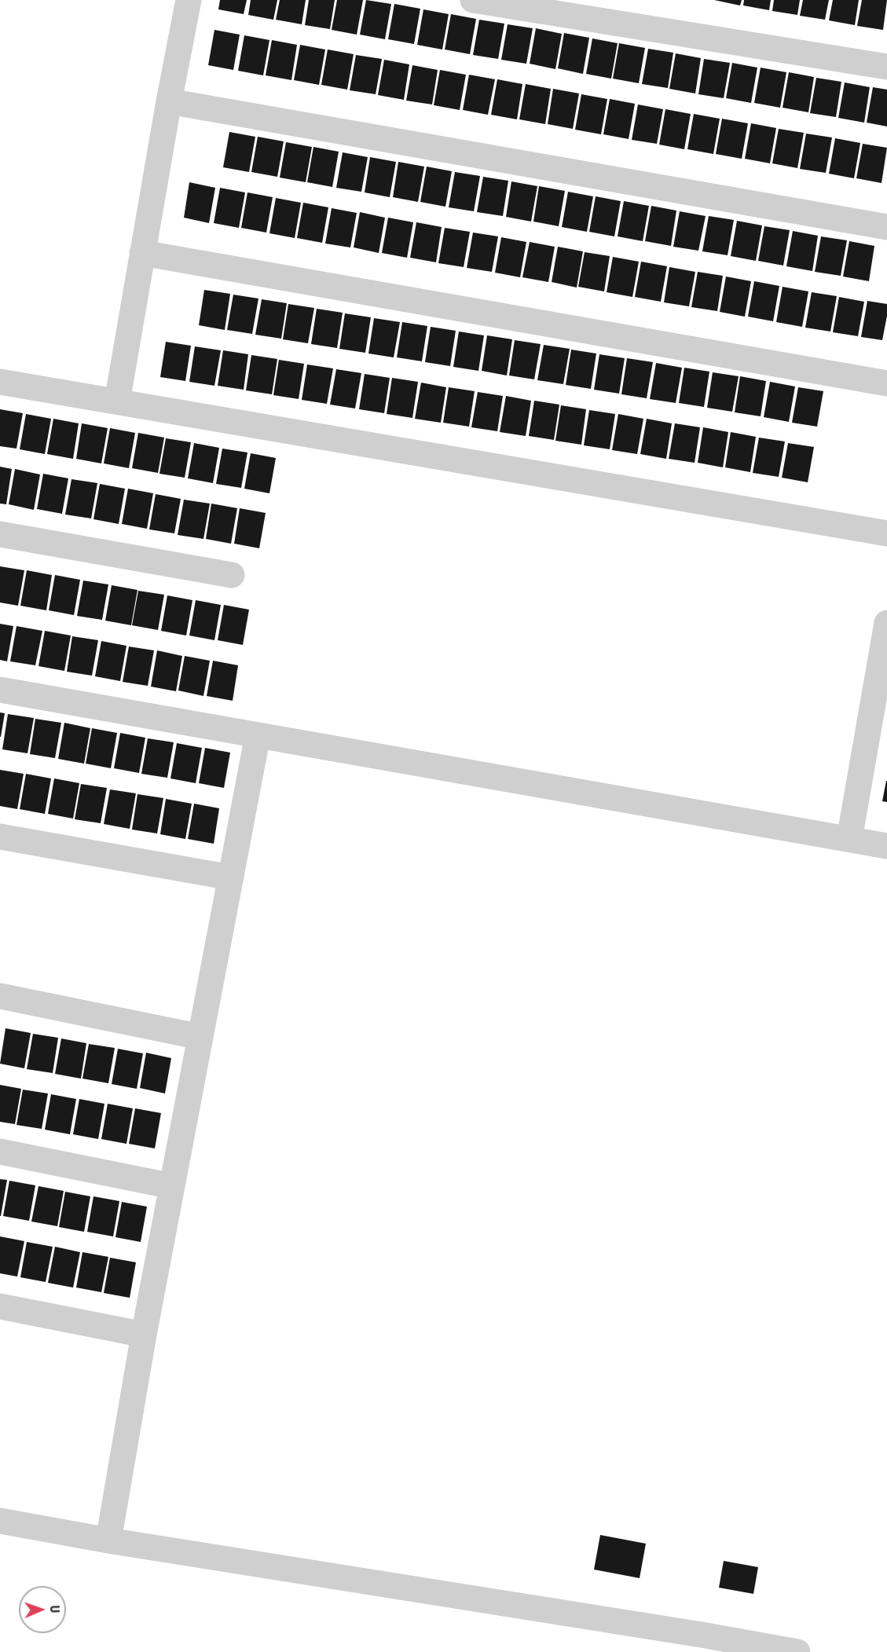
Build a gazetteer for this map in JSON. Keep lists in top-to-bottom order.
{
  "north": "right"
}
